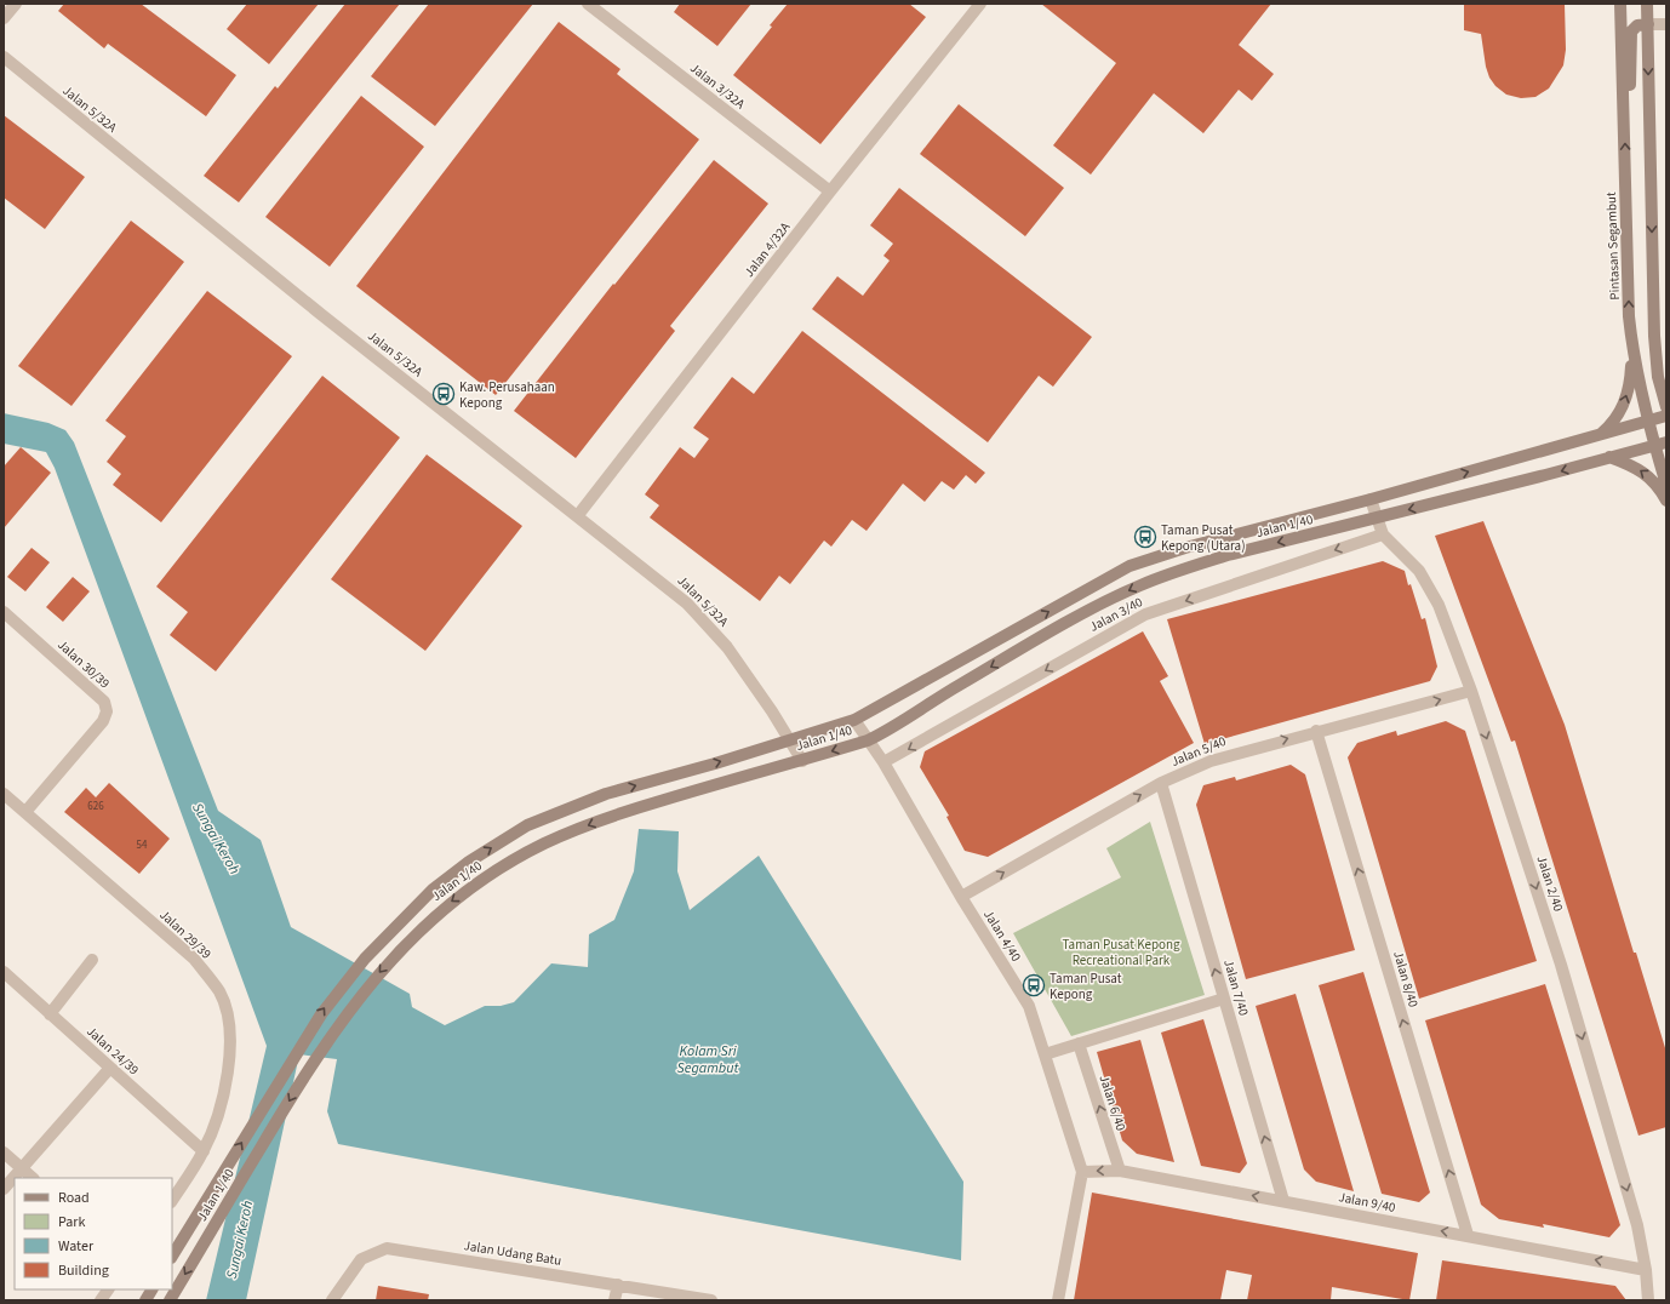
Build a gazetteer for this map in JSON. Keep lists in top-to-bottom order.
{
  "streets": {
    "main road": ["Pintasan Segambut", "Jalan 1/40"],
    "street": [
      "Jalan 3/32A",
      "Jalan 5/32A",
      "Jalan 4/32A",
      "Jalan 3/40",
      "Jalan 30/39",
      "Jalan 5/40",
      "Jalan 2/40",
      "Jalan 29/39",
      "Jalan 4/40",
      "Jalan 8/40",
      "Jalan 7/40",
      "Jalan 24/39",
      "Jalan 6/40",
      "Jalan 9/40",
      "Jalan Udang Batu"
    ]
  },
  "crossings": [
    ["Jalan 3/32A", "Jalan 4/32A"],
    ["Jalan 5/32A", "Jalan 4/32A"],
    ["Jalan 5/32A", "Jalan 1/40"],
    ["Pintasan Segambut", "Jalan 1/40"],
    ["Jalan 1/40", "Jalan 2/40"],
    ["Jalan 1/40", "Jalan 4/40"],
    ["Jalan 3/40", "Jalan 2/40"],
    ["Jalan 3/40", "Jalan 4/40"],
    ["Jalan 30/39", "Jalan 29/39"],
    ["Jalan 5/40", "Jalan 2/40"],
    ["Jalan 5/40", "Jalan 4/40"],
    ["Jalan 5/40", "Jalan 8/40"],
    ["Jalan 5/40", "Jalan 7/40"],
    ["Jalan 2/40", "Jalan 9/40"],
    ["Jalan 29/39", "Jalan 24/39"],
    ["Jalan 4/40", "Jalan 9/40"],
    ["Jalan 8/40", "Jalan 9/40"],
    ["Jalan 7/40", "Jalan 9/40"],
    ["Jalan 6/40", "Jalan 9/40"]
  ],
  "one_way": [
    "Jalan 3/40",
    "Jalan 5/40",
    "Jalan 2/40",
    "Jalan 8/40",
    "Jalan 7/40",
    "Jalan 6/40",
    "Jalan 9/40"
  ],
  "water": ["Sungai Keroh", "Kolam Sri Segambut"],
  "parks": ["Taman Pusat Kepong Recreational Park"],
  "places": {
    "bus stop": ["Kaw. Perusahaan Kepong", "Taman Pusat Kepong (Utara)", "Taman Pusat Kepong"]
  },
  "house_numbers": ["626", "54"],
  "legend": [
    "Road",
    "Park",
    "Water",
    "Building"
  ]
}
